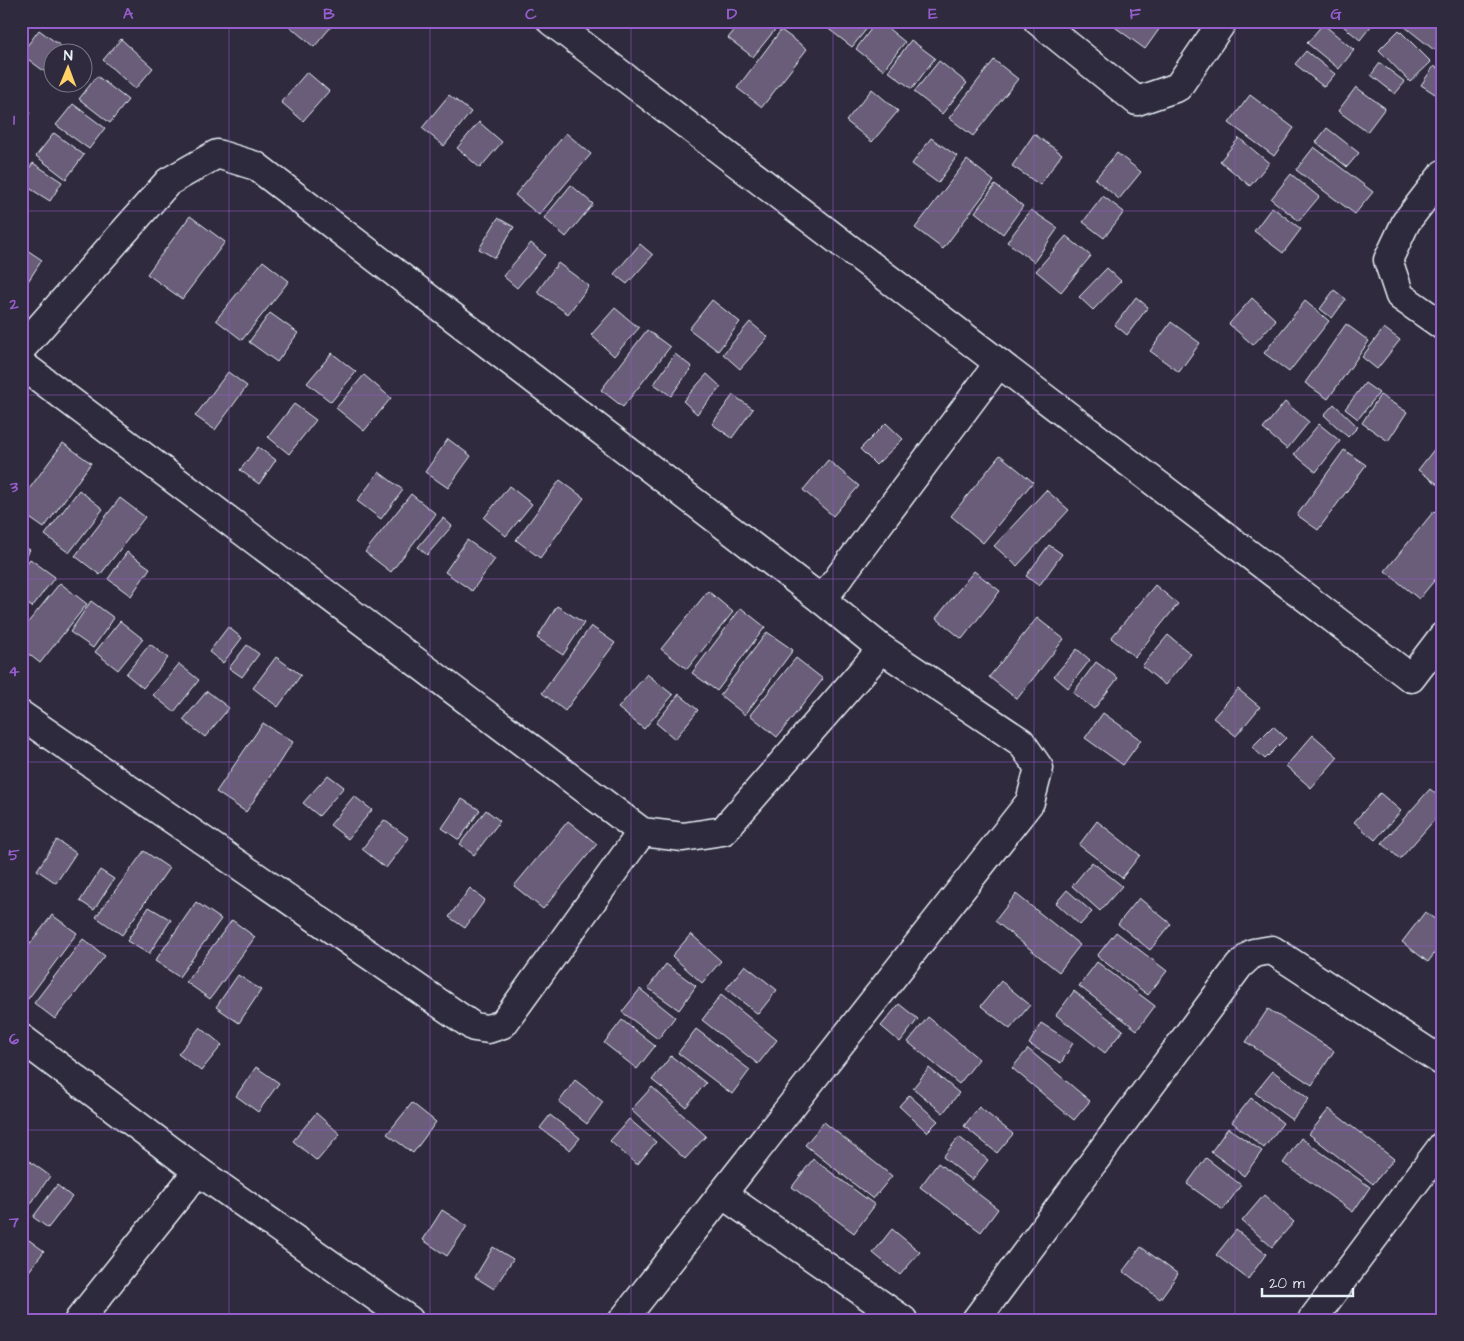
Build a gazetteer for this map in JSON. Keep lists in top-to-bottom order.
{
  "scale_bar": "20 m",
  "north": "top",
  "grid": {
    "columns": [
      "A",
      "B",
      "C",
      "D",
      "E",
      "F",
      "G"
    ],
    "rows": [
      "1",
      "2",
      "3",
      "4",
      "5",
      "6",
      "7"
    ]
  }
}
